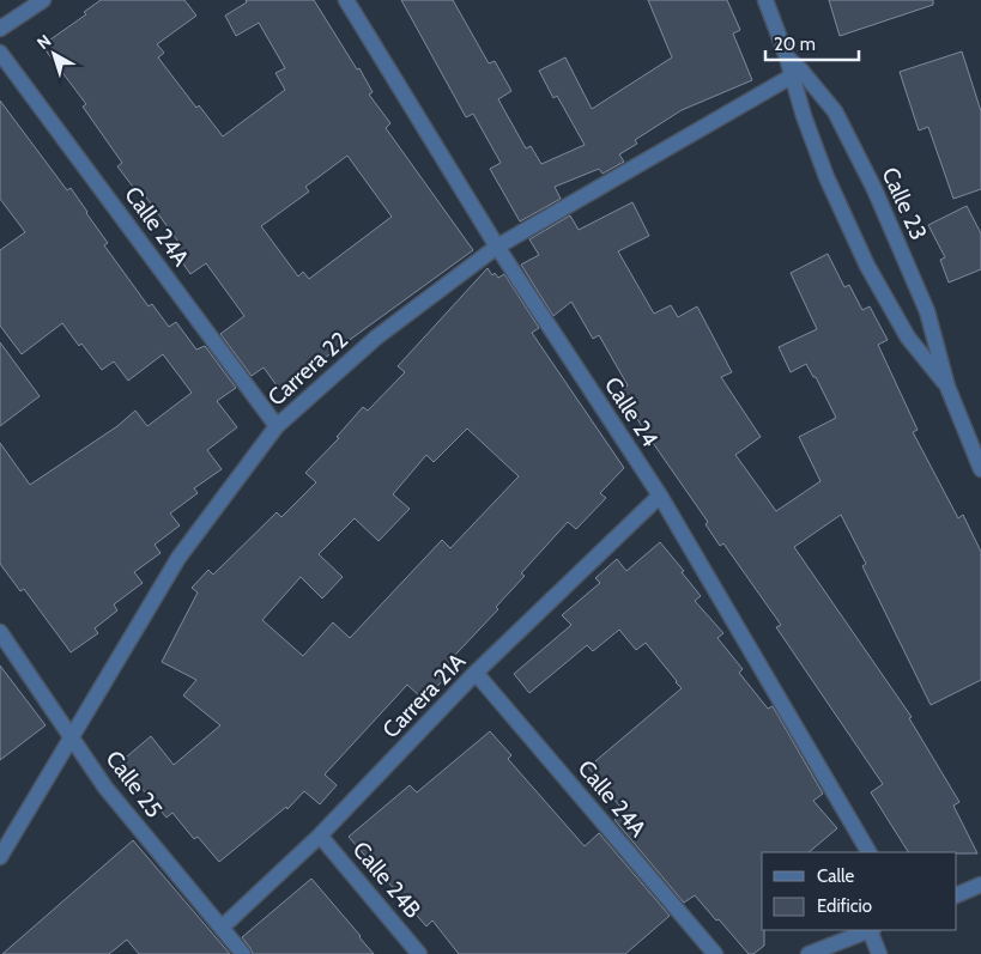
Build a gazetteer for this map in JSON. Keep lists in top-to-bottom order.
{
  "streets": {
    "street": [
      "Calle 23",
      "Calle 24A",
      "Carrera 22",
      "Calle 24",
      "Carrera 21A",
      "Calle 25",
      "Calle 24B"
    ]
  },
  "crossings": [
    ["Calle 23", "Carrera 22"],
    ["Calle 24A", "Carrera 22"],
    ["Calle 24A", "Carrera 21A"],
    ["Carrera 22", "Calle 24"],
    ["Carrera 22", "Calle 25"],
    ["Calle 24", "Carrera 21A"],
    ["Carrera 21A", "Calle 25"],
    ["Carrera 21A", "Calle 24B"]
  ],
  "legend": ["Calle", "Edificio"],
  "scale_bar": "20 m",
  "north": "top left"
}
